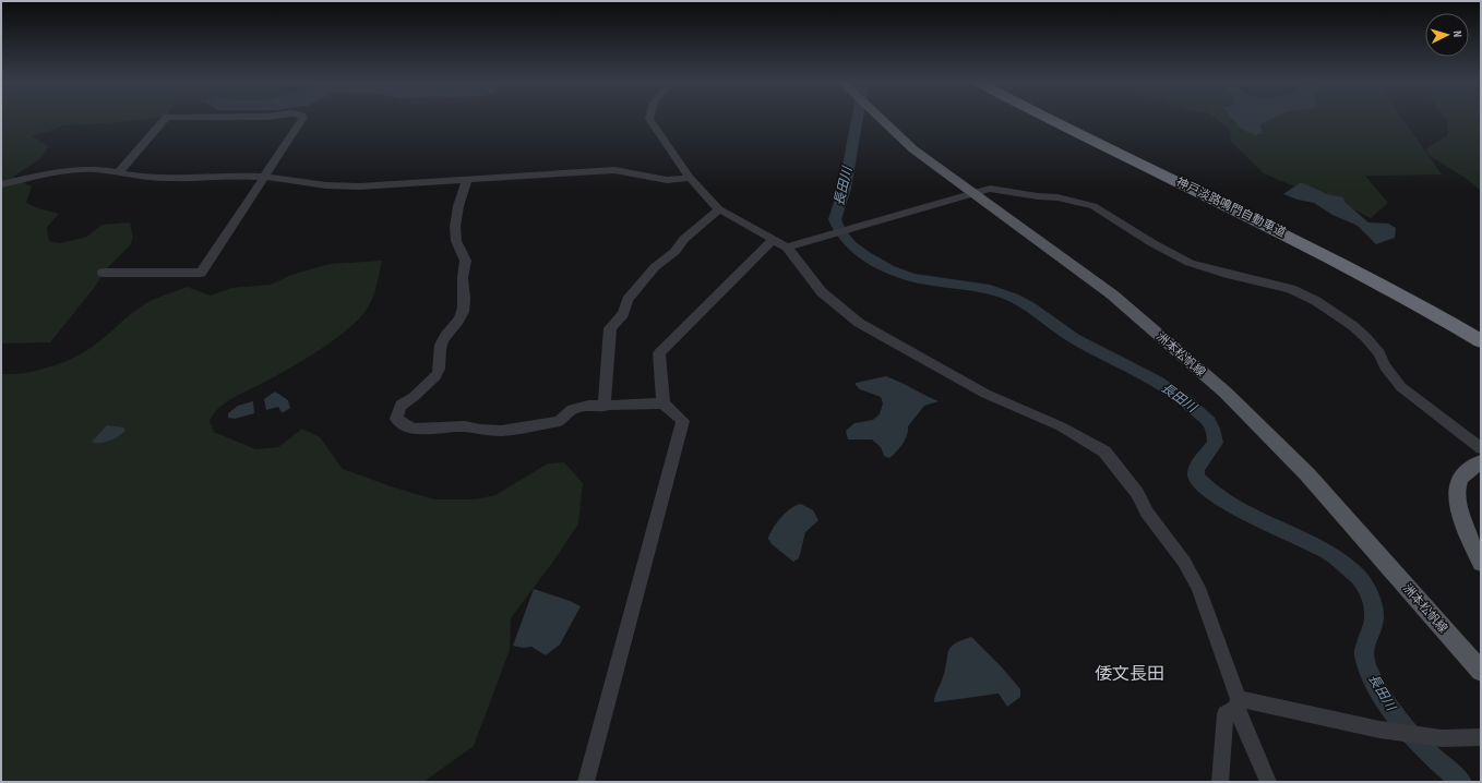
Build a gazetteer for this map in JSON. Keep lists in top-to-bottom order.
{
  "streets": {
    "highway": ["神戸淡路鳴門自動車道"],
    "main road": ["洲本松帆線"]
  },
  "districts": ["倭文長田"],
  "water": ["長田川"],
  "north": "right"
}
